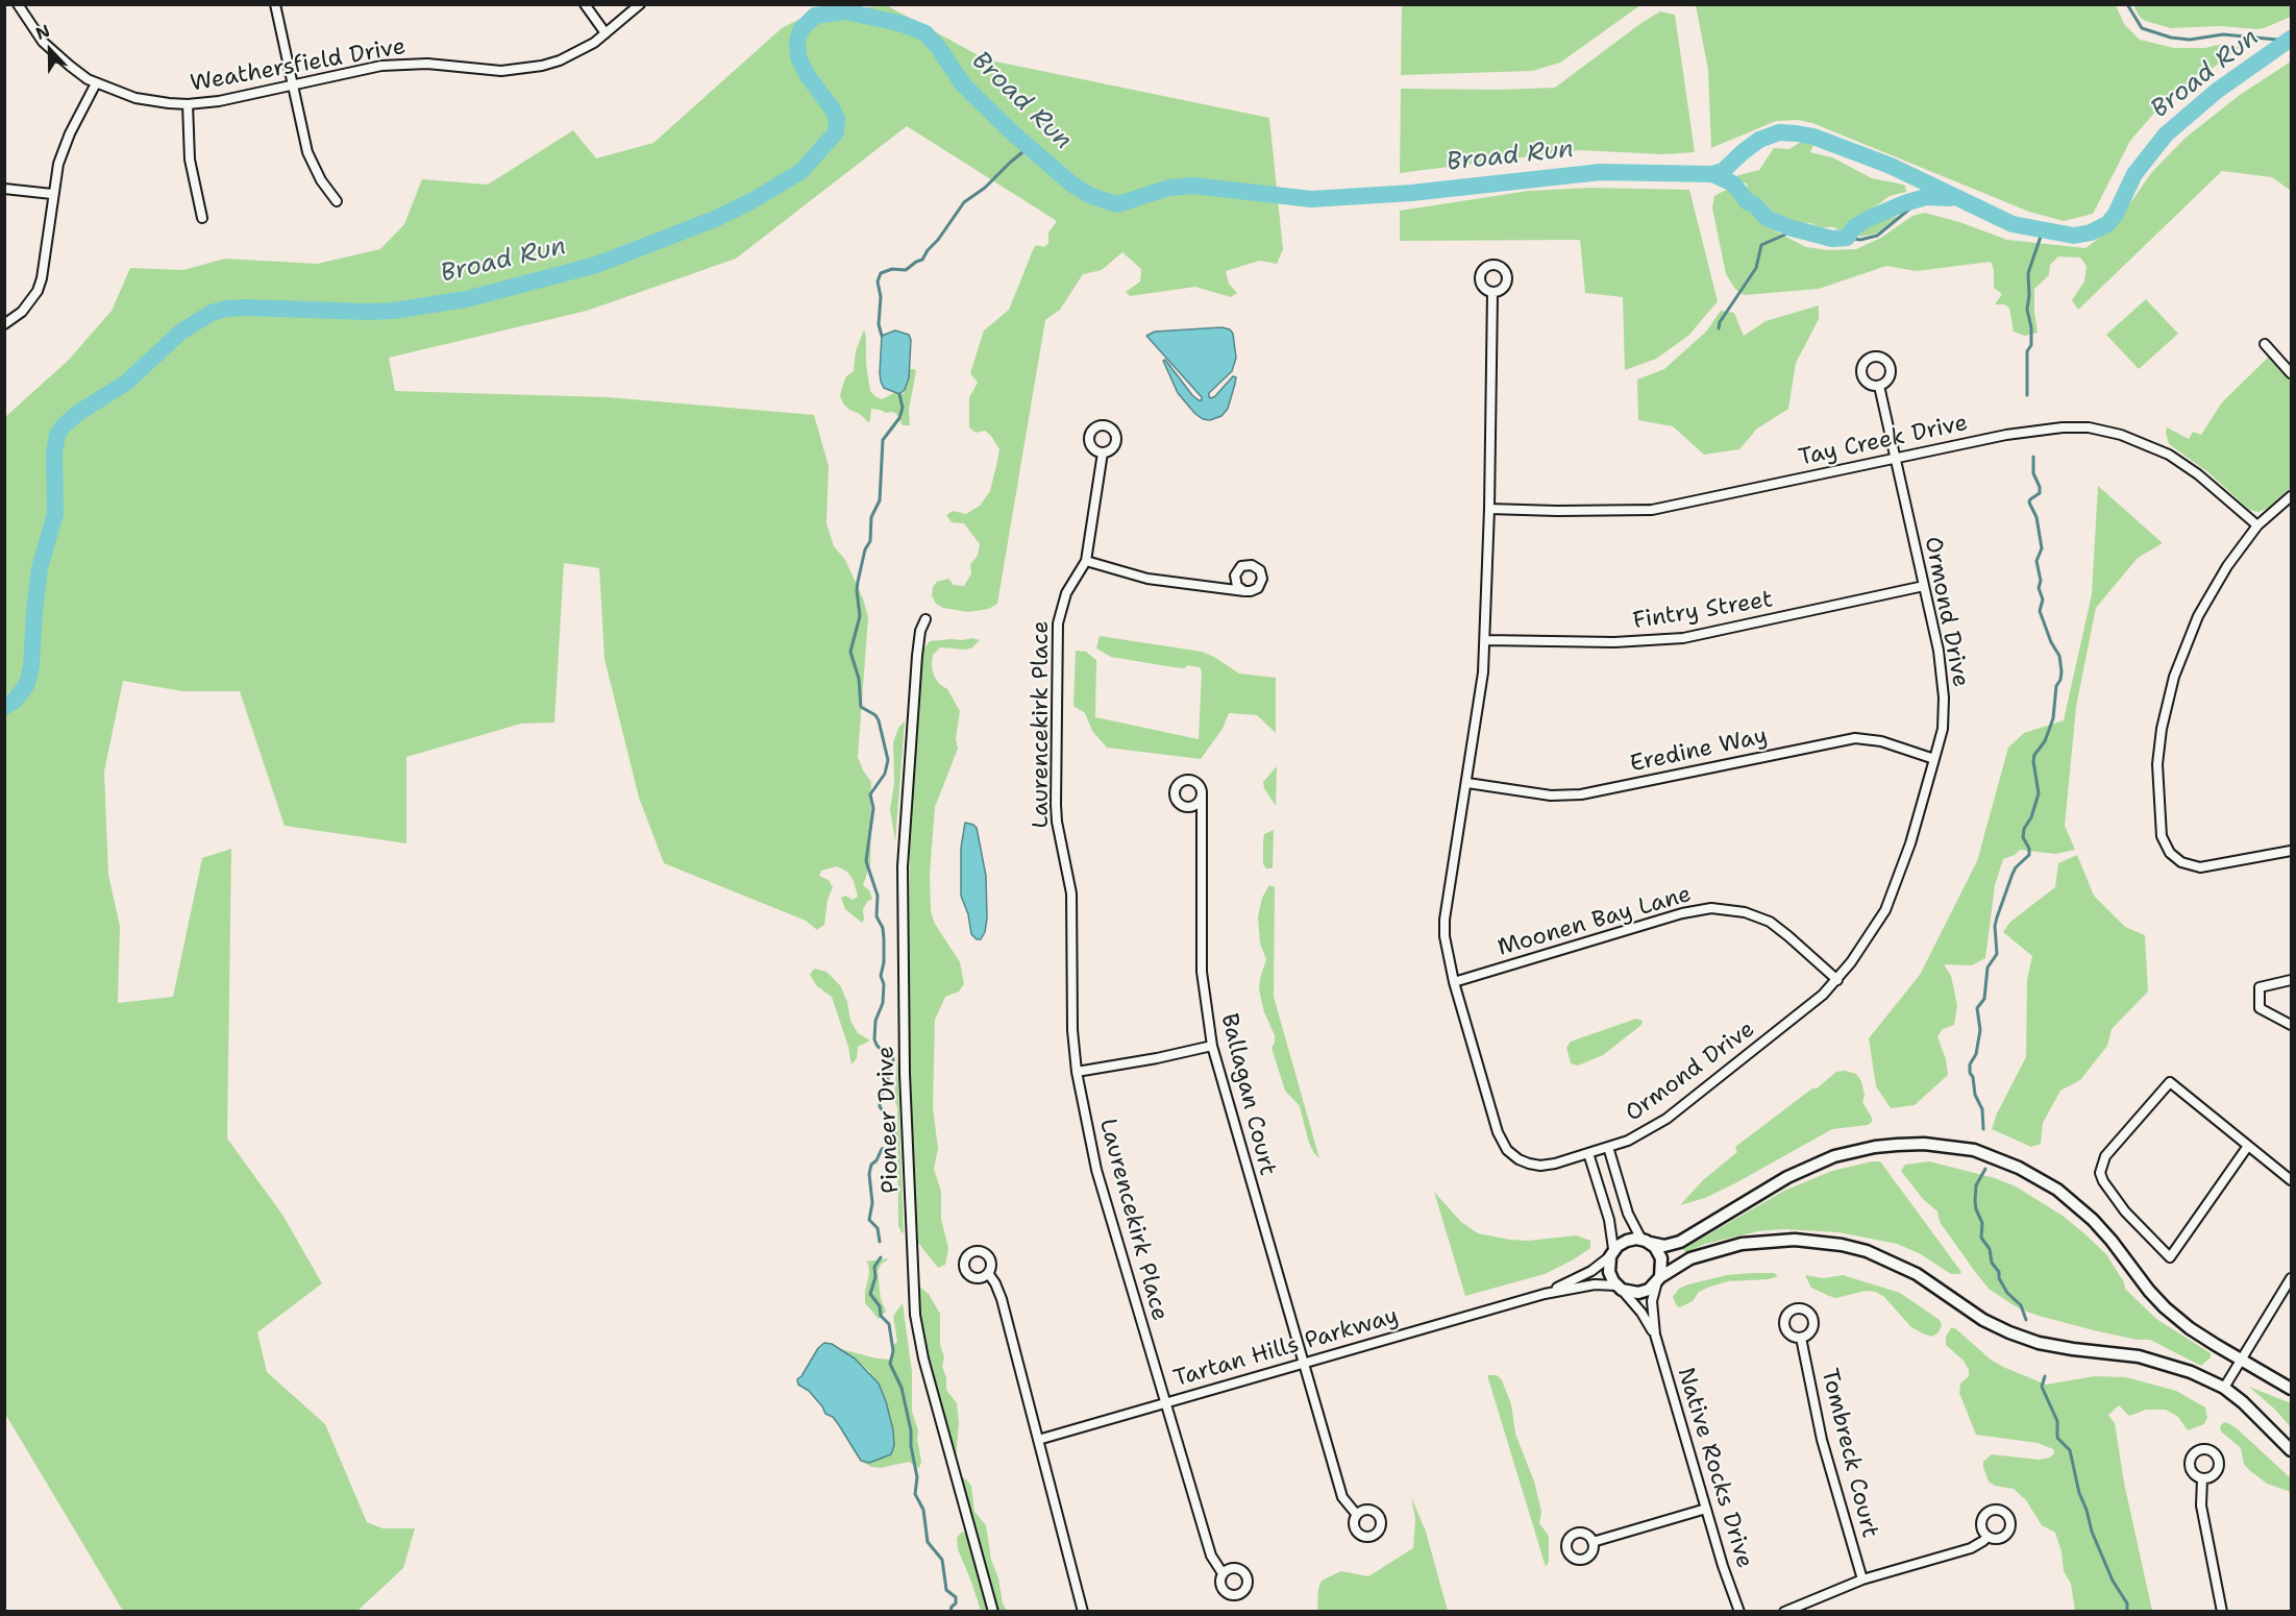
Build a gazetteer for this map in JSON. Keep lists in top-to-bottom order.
{
  "streets": {
    "street": [
      "Weathersfield Drive",
      "Tay Creek Drive",
      "Fintry Street",
      "Ormond Drive",
      "Laurencekirk Place",
      "Eredine Way",
      "Moonen Bay Lane",
      "Ballagan Court",
      "Pioneer Drive",
      "Tartan Hills Parkway",
      "Tombreck Court",
      "Native Rocks Drive"
    ]
  },
  "crossings": [
    ["Tay Creek Drive", "Ormond Drive"],
    ["Fintry Street", "Ormond Drive"],
    ["Ormond Drive", "Eredine Way"],
    ["Ormond Drive", "Moonen Bay Lane"],
    ["Laurencekirk Place", "Tartan Hills Parkway"],
    ["Ballagan Court", "Tartan Hills Parkway"],
    ["Tartan Hills Parkway", "Native Rocks Drive"]
  ],
  "water": ["Broad Run"],
  "north": "top"
}
